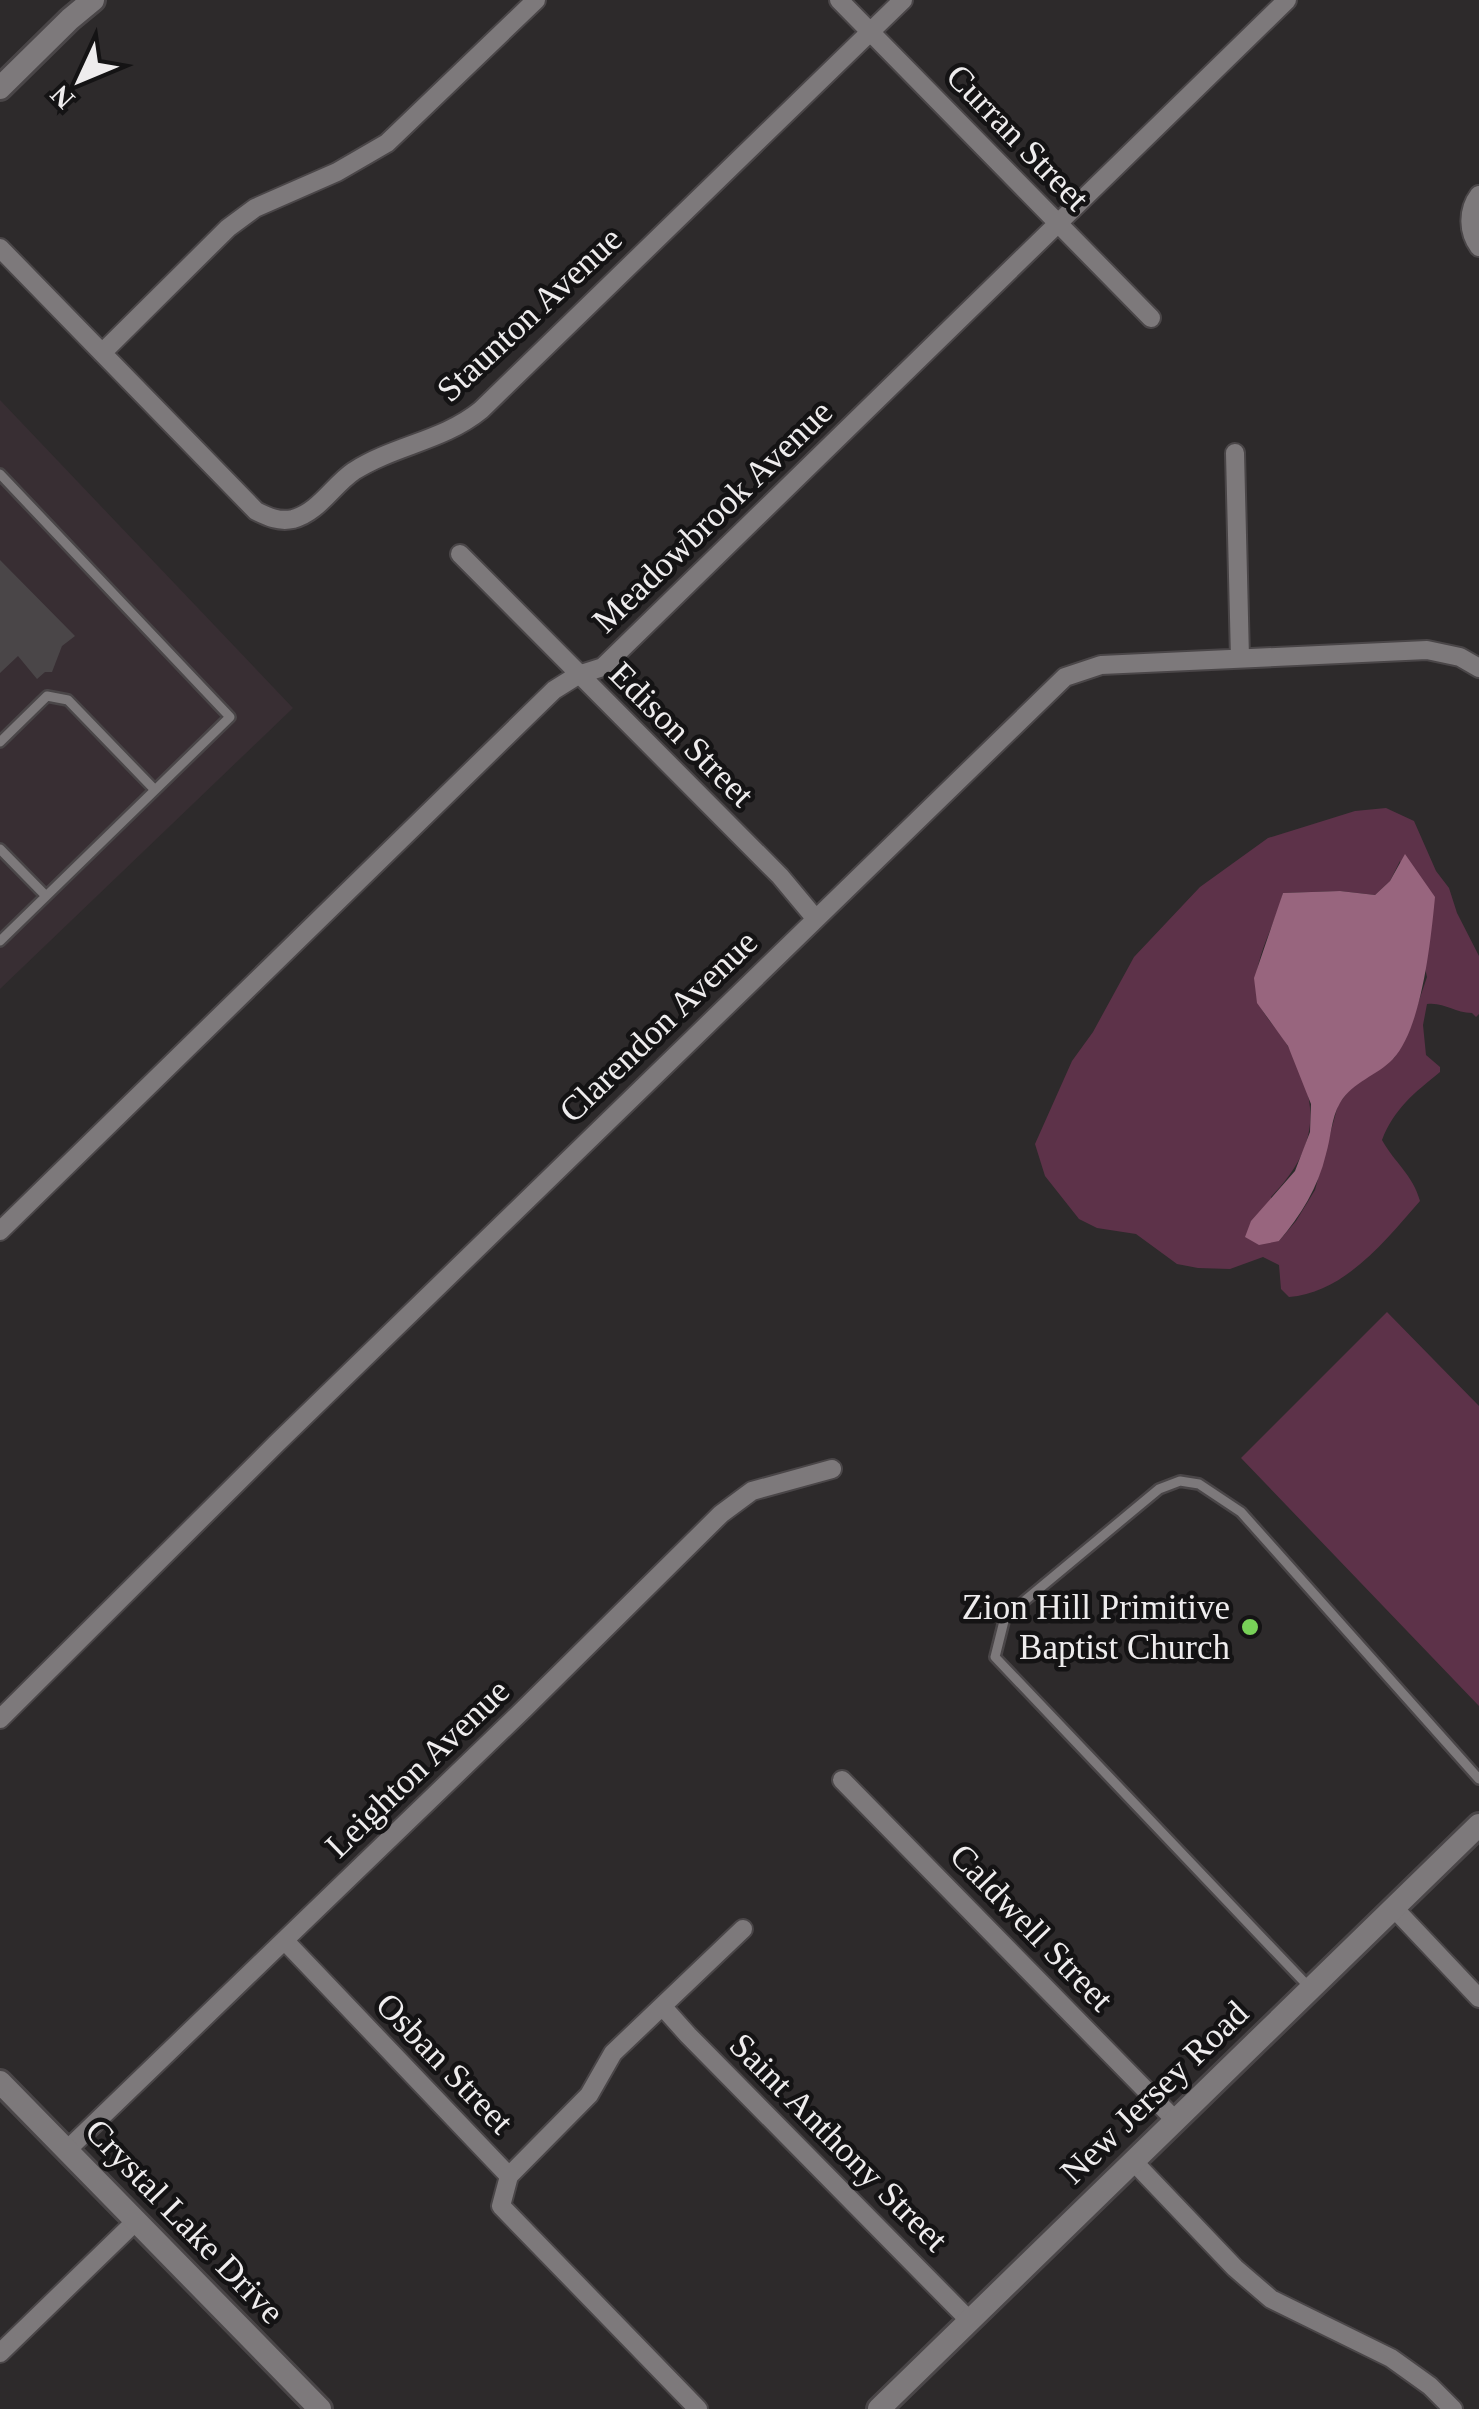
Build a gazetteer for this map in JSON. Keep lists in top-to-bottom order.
{
  "streets": {
    "street": [
      "Curran Street",
      "Staunton Avenue",
      "Meadowbrook Avenue",
      "Edison Street",
      "Clarendon Avenue",
      "Leighton Avenue",
      "Caldwell Street",
      "Osban Street",
      "New Jersey Road",
      "Saint Anthony Street",
      "Crystal Lake Drive"
    ]
  },
  "crossings": [
    ["Curran Street", "Staunton Avenue"],
    ["Curran Street", "Meadowbrook Avenue"],
    ["Meadowbrook Avenue", "Edison Street"],
    ["Edison Street", "Clarendon Avenue"],
    ["Leighton Avenue", "Osban Street"],
    ["Leighton Avenue", "Crystal Lake Drive"],
    ["Caldwell Street", "New Jersey Road"],
    ["New Jersey Road", "Saint Anthony Street"]
  ],
  "places": ["Zion Hill Primitive Baptist Church"],
  "north": "bottom left"
}
